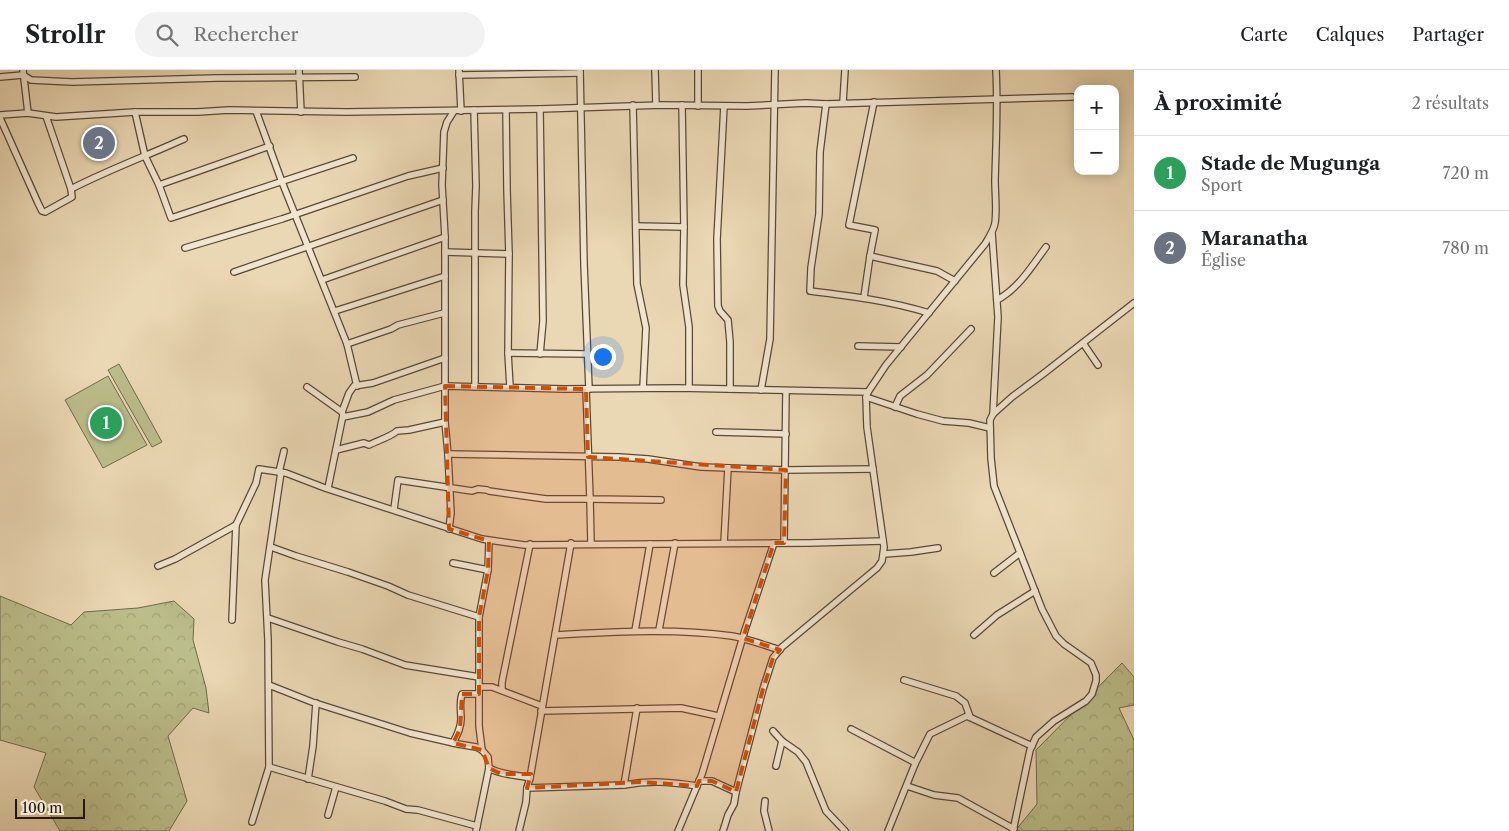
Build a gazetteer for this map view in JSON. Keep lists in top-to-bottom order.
{
  "scale_bar": "100 m",
  "page": {
    "header": "Strollr",
    "search": "Rechercher",
    "nav": ["Carte", "Calques", "Partager"],
    "heading": ["À proximité", "2 résultats"],
    "map_buttons": ["+", "−"],
    "pins": ["2", "1"],
    "list": [
      {
        "mark": "1",
        "name": "Stade de Mugunga",
        "note": "Sport",
        "value": "720 m"
      },
      {
        "mark": "2",
        "name": "Maranatha",
        "note": "Église",
        "value": "780 m"
      }
    ],
    "scale": "100 m"
  }
}
